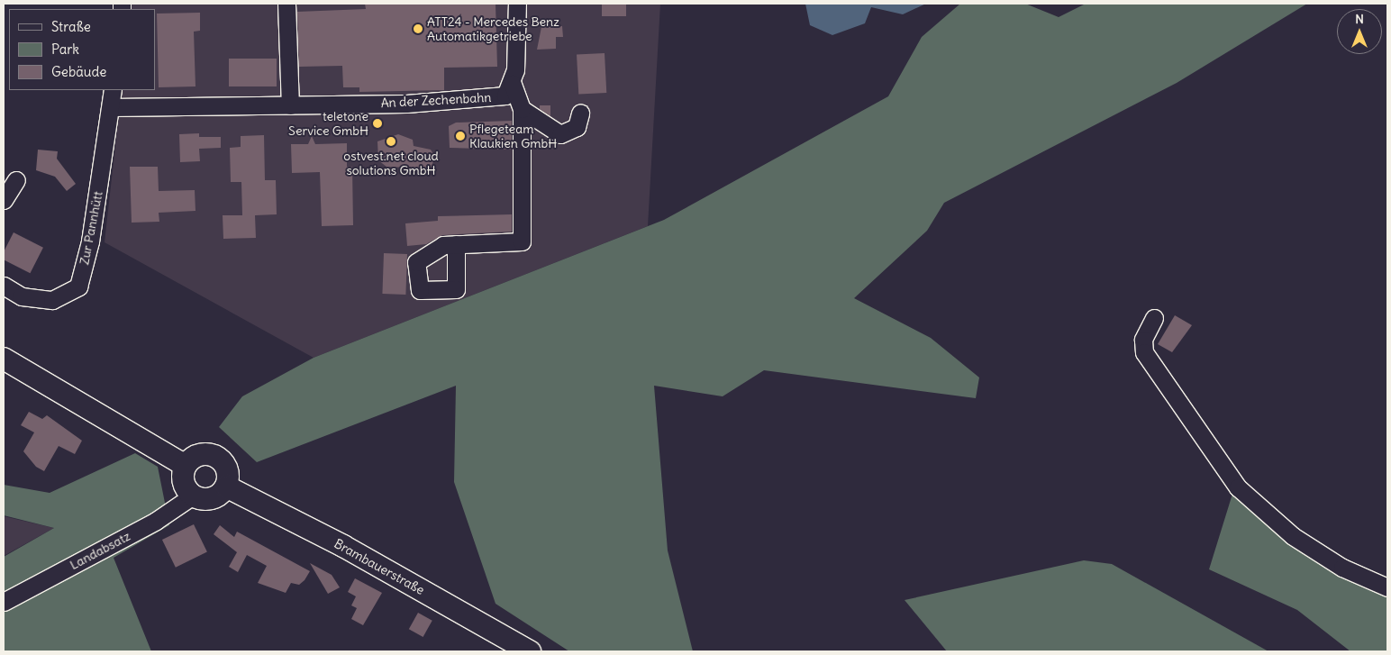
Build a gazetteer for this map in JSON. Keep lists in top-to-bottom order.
{
  "streets": {
    "main road": ["Brambauerstraße"],
    "street": ["An der Zechenbahn", "Zur Pannhütt", "Landabsatz"]
  },
  "crossings": [
    ["An der Zechenbahn", "Zur Pannhütt"],
    ["Landabsatz", "Brambauerstraße"]
  ],
  "places": [
    "ATT24 - Mercedes Benz Automatikgetriebe",
    "teletone Service GmbH",
    "Pflegeteam Klaukien GmbH",
    "ostvest.net cloud solutions GmbH"
  ],
  "legend": ["Straße", "Park", "Gebäude"],
  "north": "top"
}
